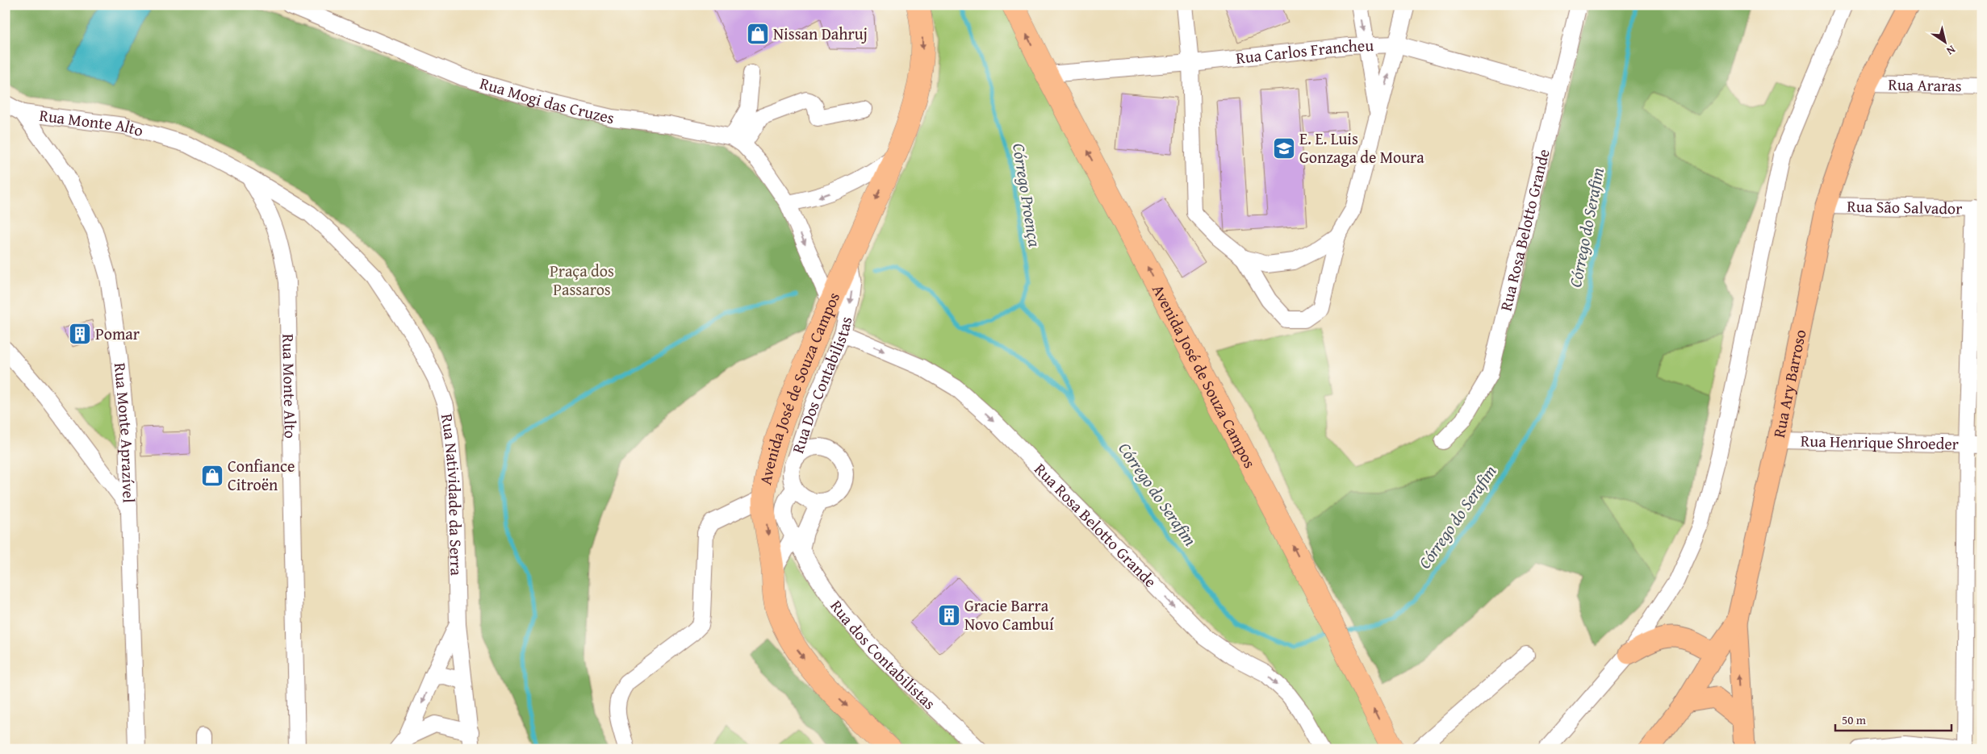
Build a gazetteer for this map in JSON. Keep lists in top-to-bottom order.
{
  "streets": {
    "highway": ["Avenida José de Souza Campos"],
    "main road": ["Rua Ary Barroso"],
    "street": [
      "Rua Carlos Francheu",
      "Rua Araras",
      "Rua Mogi das Cruzes",
      "Rua Monte Alto",
      "Rua São Salvador",
      "Rua Rosa Belotto Grande",
      "Rua Dos Contabilistas",
      "Rua Monte Aprazível",
      "Rua Henrique Shroeder",
      "Rua Natividade da Serra",
      "Rua dos Contabilistas"
    ]
  },
  "crossings": [
    ["Rua Carlos Francheu", "Rua Rosa Belotto Grande"],
    ["Rua Carlos Francheu", "Avenida José de Souza Campos"],
    ["Rua Araras", "Rua Ary Barroso"],
    ["Rua Monte Alto", "Rua Monte Aprazível"],
    ["Rua Monte Alto", "Rua Natividade da Serra"],
    ["Rua São Salvador", "Rua Ary Barroso"],
    ["Rua Rosa Belotto Grande", "Rua Dos Contabilistas"],
    ["Avenida José de Souza Campos", "Rua Dos Contabilistas"],
    ["Rua Ary Barroso", "Rua Henrique Shroeder"],
    ["Rua Dos Contabilistas", "Rua dos Contabilistas"]
  ],
  "one_way": ["Rua Rosa Belotto Grande"],
  "water": ["Córrego Proença", "Córrego do Serafim"],
  "parks": ["Praça dos Passaros"],
  "places": {
    "shop": ["Nissan Dahruj", "Confiance Citroën"],
    "school or university": ["E. E. Luis Gonzaga de Moura"],
    "building": ["Pomar", "Gracie Barra Novo Cambuí"]
  },
  "scale_bar": "50 m",
  "north": "bottom right"
}
